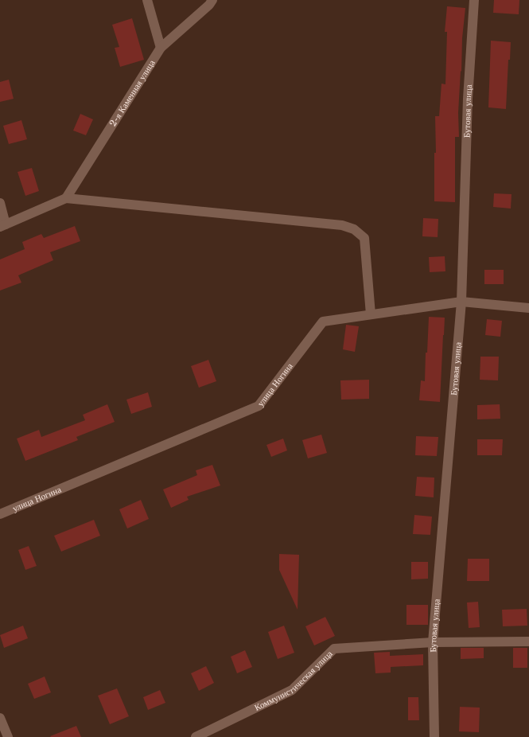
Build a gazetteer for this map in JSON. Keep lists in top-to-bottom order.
{
  "streets": {
    "street": [
      "2-я Каменная улица",
      "Бутовая улица",
      "улица Ногина",
      "Коммунистическая улица"
    ]
  },
  "crossings": [
    ["Бутовая улица", "улица Ногина"],
    ["Бутовая улица", "Коммунистическая улица"]
  ]
}
